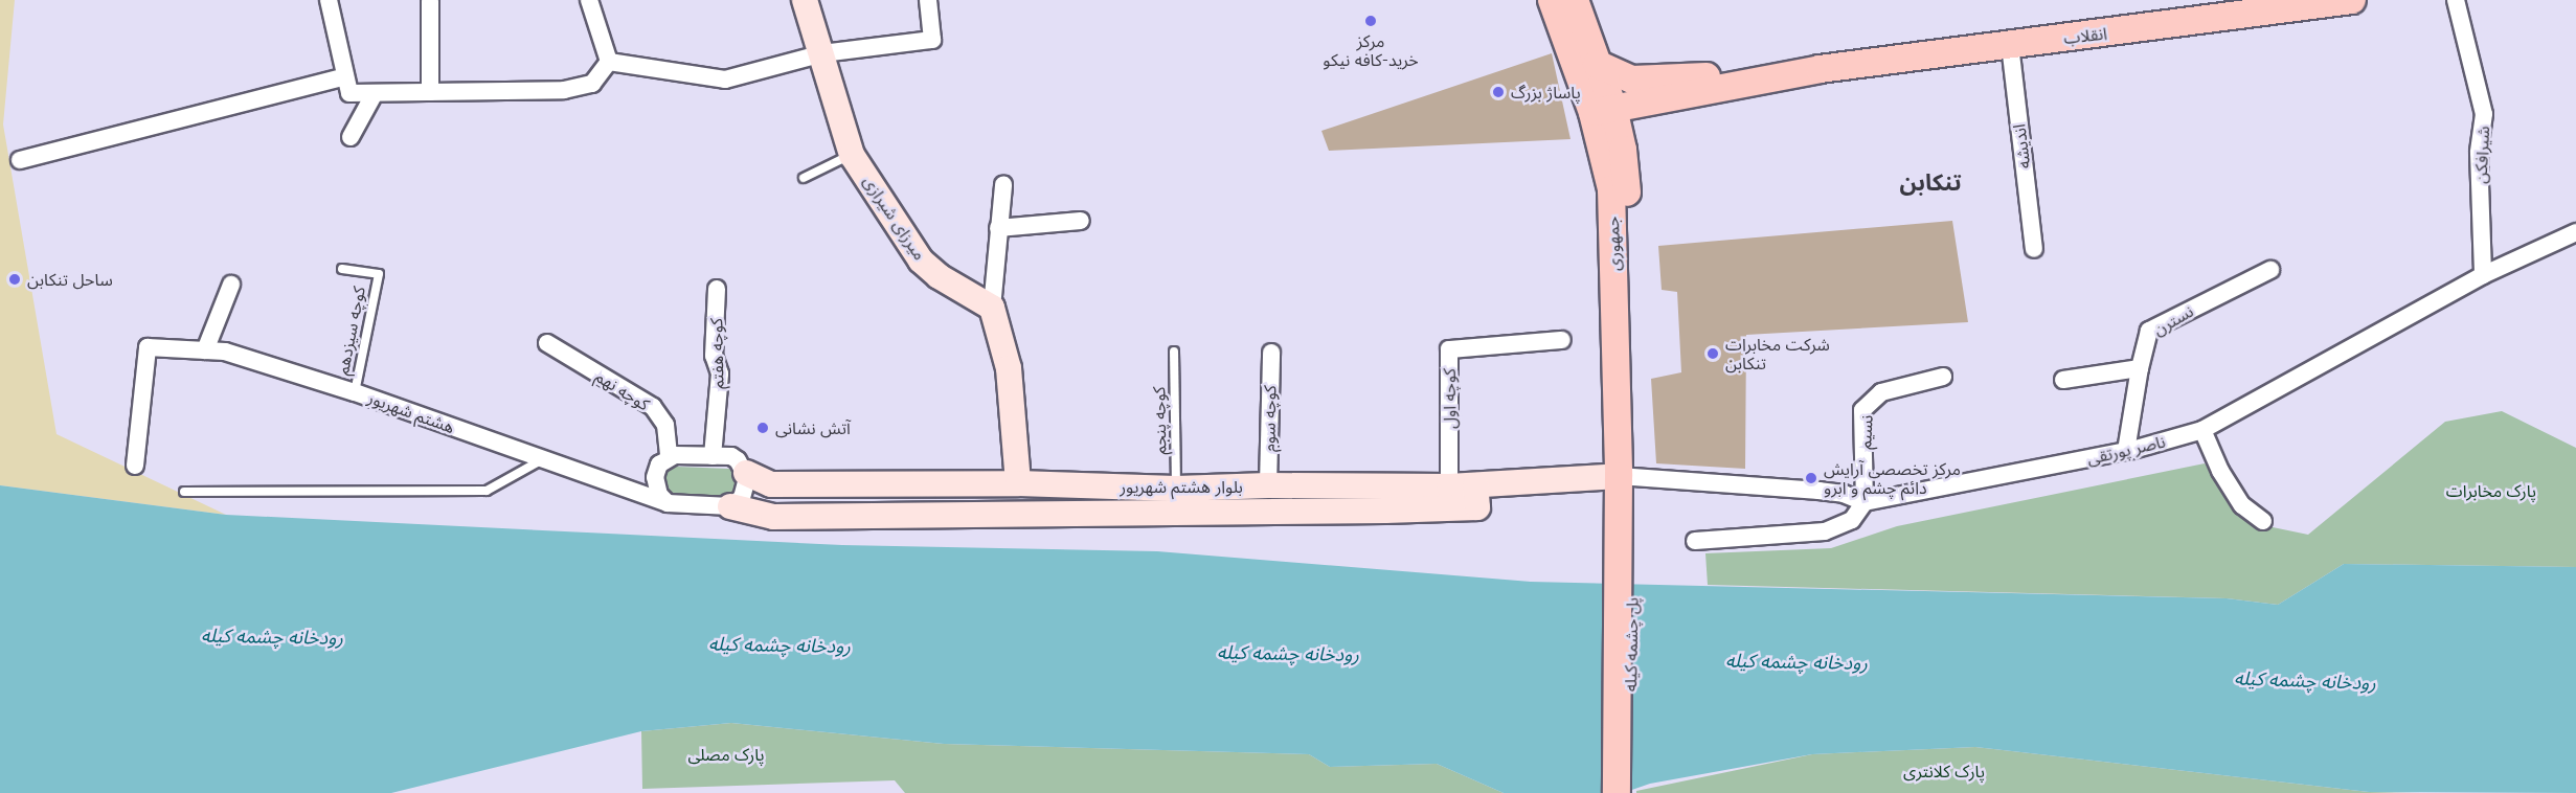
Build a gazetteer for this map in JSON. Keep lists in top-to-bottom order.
{
  "streets": {
    "main road": ["انقلاب", "جمهوری", "پل چشمه کیله"],
    "street": [
      "اندیشه",
      "شیرافکن",
      "میرزای شیرازی",
      "نسترن",
      "کوچه هفتم",
      "کوچه نهم",
      "کوچه اول",
      "هشتم شهریور",
      "کوچه سوم",
      "نسیم",
      "ناصر پورتقی",
      "بلوار هشتم شهریور"
    ],
    "lane": ["کوچه سیزدهم", "کوچه پنجم"]
  },
  "crossings": [
    ["انقلاب", "اندیشه"],
    ["انقلاب", "جمهوری"],
    ["شیرافکن", "ناصر پورتقی"],
    ["جمهوری", "ناصر پورتقی"],
    ["جمهوری", "بلوار هشتم شهریور"],
    ["جمهوری", "پل چشمه کیله"],
    ["نسترن", "ناصر پورتقی"],
    ["کوچه سیزدهم", "هشتم شهریور"],
    ["کوچه اول", "بلوار هشتم شهریور"],
    ["هشتم شهریور", "بلوار هشتم شهریور"],
    ["کوچه سوم", "بلوار هشتم شهریور"],
    ["کوچه پنجم", "بلوار هشتم شهریور"],
    ["نسیم", "ناصر پورتقی"],
    ["ناصر پورتقی", "بلوار هشتم شهریور"],
    ["ناصر پورتقی", "پل چشمه کیله"],
    ["بلوار هشتم شهریور", "پل چشمه کیله"]
  ],
  "districts": ["تنکابن"],
  "water": ["رودخانه چشمه کیله"],
  "parks": ["پارک مخابرات", "پارک مصلی", "پارک کلانتری"],
  "places": [
    "مرکز خرید-کافه نیکو",
    "پاساژ بزرگ",
    "ساحل تنکابن",
    "شرکت مخابرات تنکابن",
    "آتش نشانی",
    "مرکز تخصصی آرایش دائم چشم و ابرو"
  ]
}
